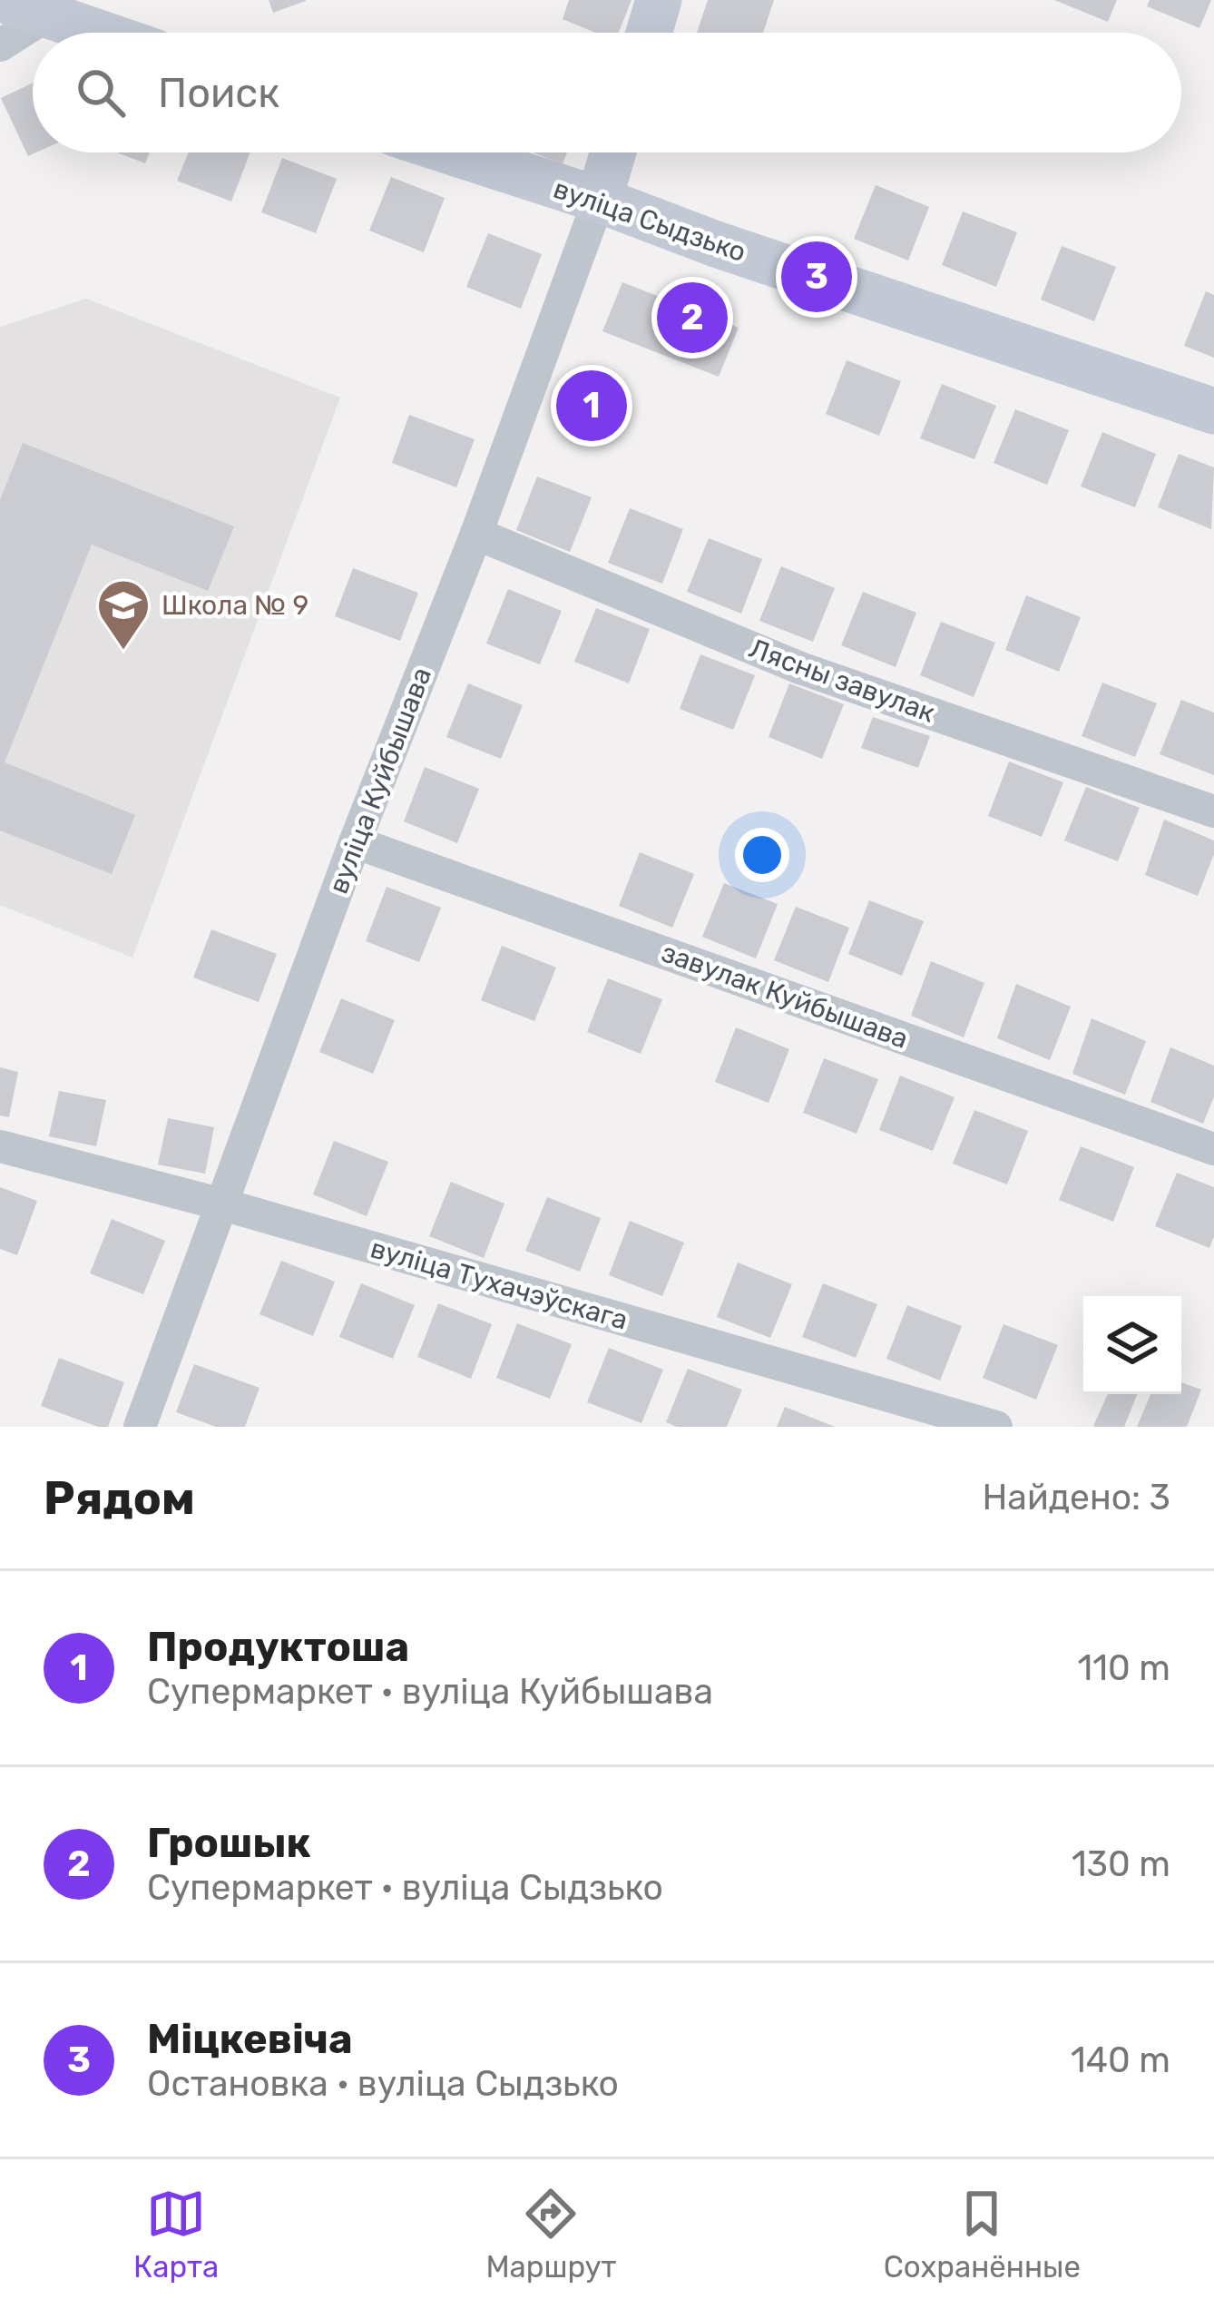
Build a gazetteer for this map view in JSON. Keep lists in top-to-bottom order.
{
  "streets": {
    "street": [
      "вуліца Сыдзько",
      "Лясны завулак",
      "вуліца Куйбышава",
      "завулак Куйбышава",
      "вуліца Тухачэўскага"
    ]
  },
  "crossings": [
    ["вуліца Сыдзько", "вуліца Куйбышава"],
    ["Лясны завулак", "вуліца Куйбышава"],
    ["вуліца Куйбышава", "завулак Куйбышава"],
    ["вуліца Куйбышава", "вуліца Тухачэўскага"]
  ],
  "places": {
    "school or university": ["Школа № 9"]
  },
  "page": {
    "search": "Поиск",
    "pins": ["3", "2", "1"],
    "heading": ["Рядом", "Найдено: 3"],
    "list": [
      {
        "mark": "1",
        "name": "Продуктоша",
        "note": "Супермаркет · вуліца Куйбышава",
        "value": "110 m"
      },
      {
        "mark": "2",
        "name": "Грошык",
        "note": "Супермаркет · вуліца Сыдзько",
        "value": "130 m"
      },
      {
        "mark": "3",
        "name": "Міцкевіча",
        "note": "Остановка · вуліца Сыдзько",
        "value": "140 m"
      }
    ],
    "nav": ["Карта", "Маршрут", "Сохранённые"]
  }
}
